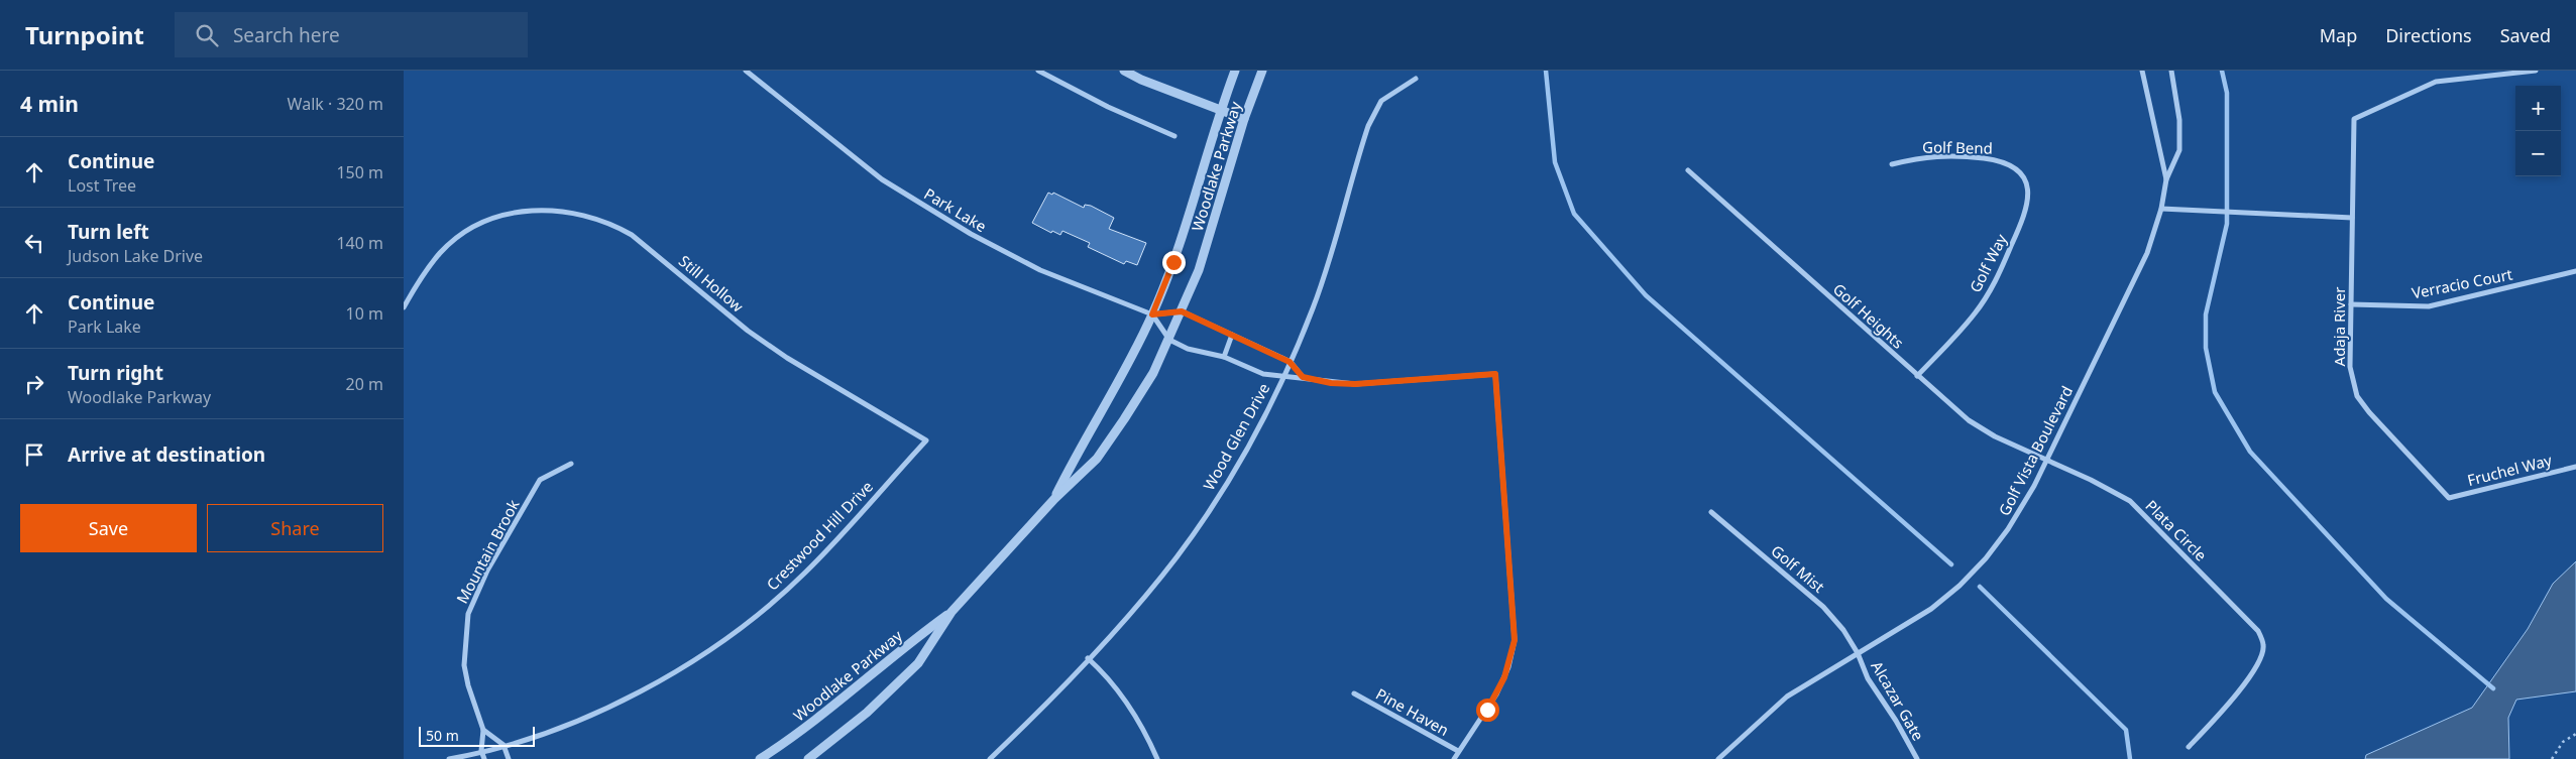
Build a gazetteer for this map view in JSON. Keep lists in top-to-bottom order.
{
  "streets": {
    "street": [
      "Golf Bend",
      "Woodlake Parkway",
      "Park Lake",
      "Golf Way",
      "Still Hollow",
      "Verracio Court",
      "Golf Heights",
      "Adaja River",
      "Wood Glen Drive",
      "Golf Vista Boulevard",
      "Fruchel Way",
      "Plata Circle",
      "Crestwood Hill Drive",
      "Mountain Brook",
      "Golf Mist",
      "Alcazar Gate",
      "Pine Haven"
    ]
  },
  "crossings": [
    ["Golf Bend", "Golf Way"],
    ["Woodlake Parkway", "Park Lake"],
    ["Golf Way", "Golf Heights"],
    ["Still Hollow", "Crestwood Hill Drive"],
    ["Verracio Court", "Adaja River"],
    ["Golf Heights", "Golf Vista Boulevard"],
    ["Golf Heights", "Plata Circle"],
    ["Adaja River", "Fruchel Way"],
    ["Golf Vista Boulevard", "Plata Circle"],
    ["Golf Vista Boulevard", "Golf Mist"],
    ["Golf Vista Boulevard", "Alcazar Gate"],
    ["Crestwood Hill Drive", "Mountain Brook"],
    ["Golf Mist", "Alcazar Gate"]
  ],
  "scale_bar": "50 m",
  "page": {
    "header": "Turnpoint",
    "search": "Search here",
    "nav": ["Map", "Directions", "Saved"],
    "heading": ["4 min", "Walk · 320 m"],
    "map_buttons": ["+", "−"],
    "list": [
      ["Continue", "Lost Tree", "150 m"],
      ["Turn left", "Judson Lake Drive", "140 m"],
      ["Continue", "Park Lake", "10 m"],
      ["Turn right", "Woodlake Parkway", "20 m"],
      "Arrive at destination"
    ],
    "buttons": ["Save", "Share"],
    "scale": "50 m"
  }
}
